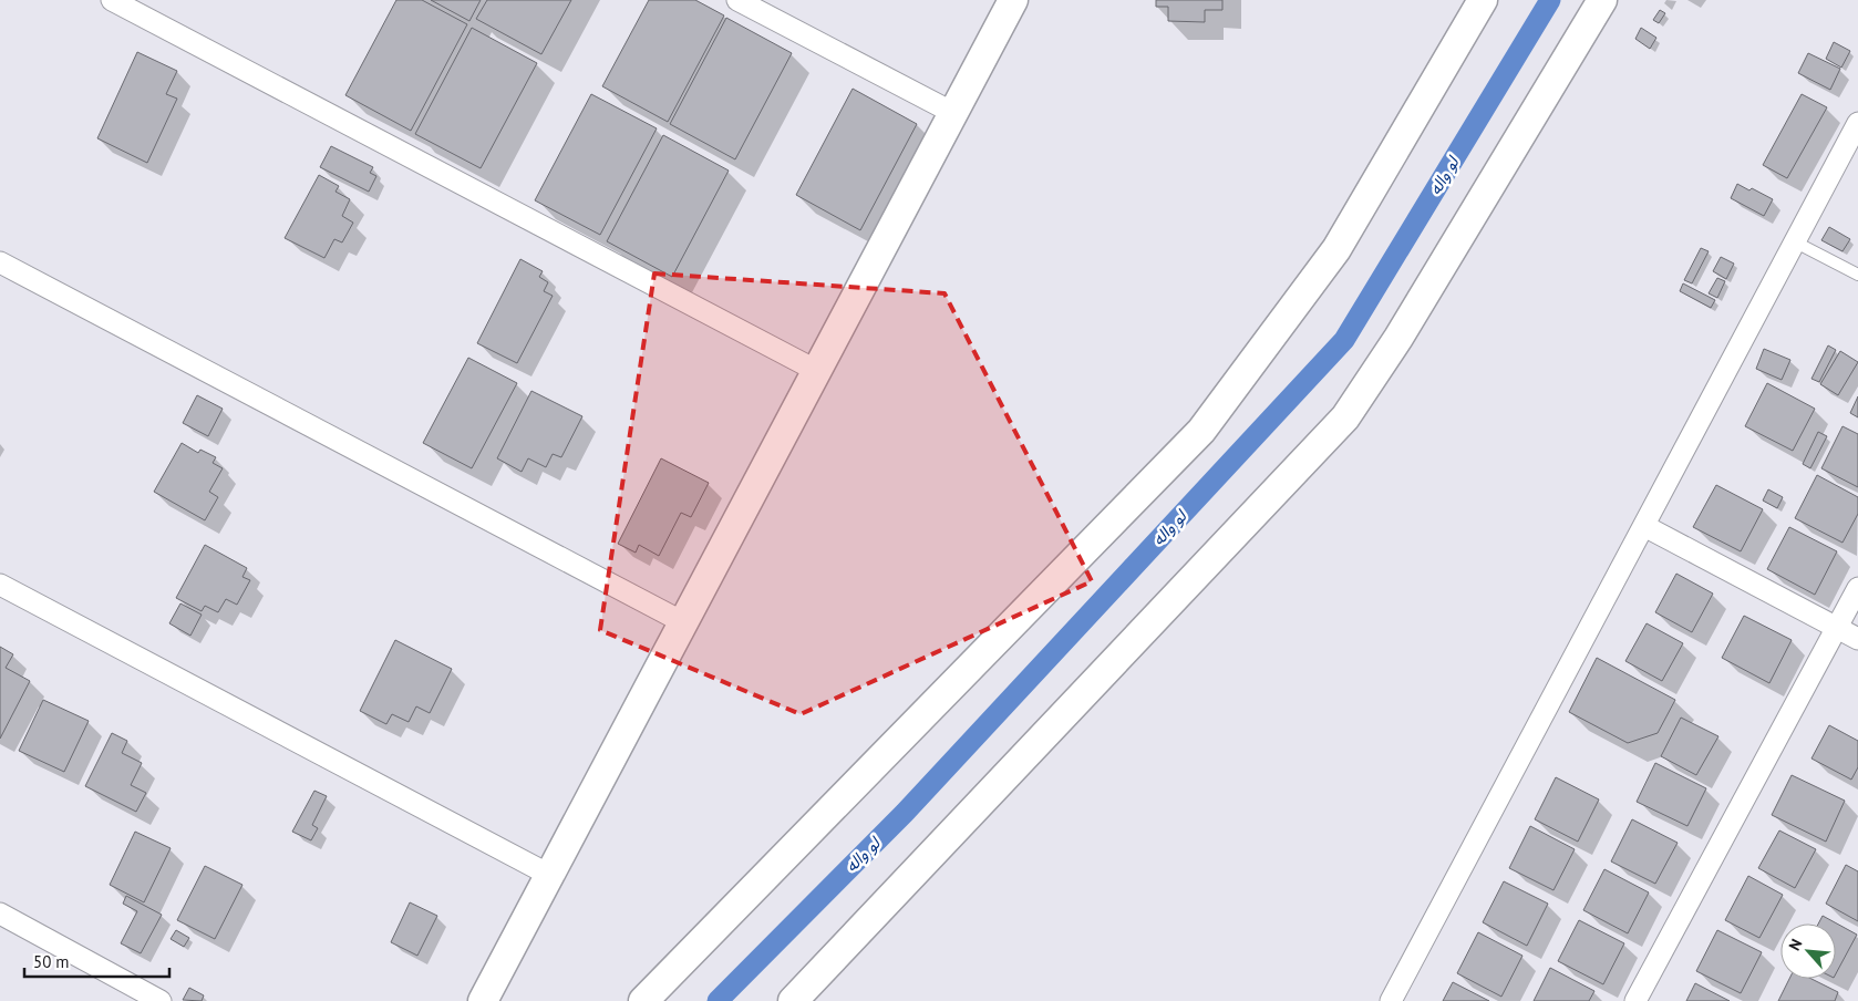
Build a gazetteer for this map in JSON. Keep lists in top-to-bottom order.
{
  "water": ["لو واله"],
  "scale_bar": "50 m",
  "north": "top left"
}
